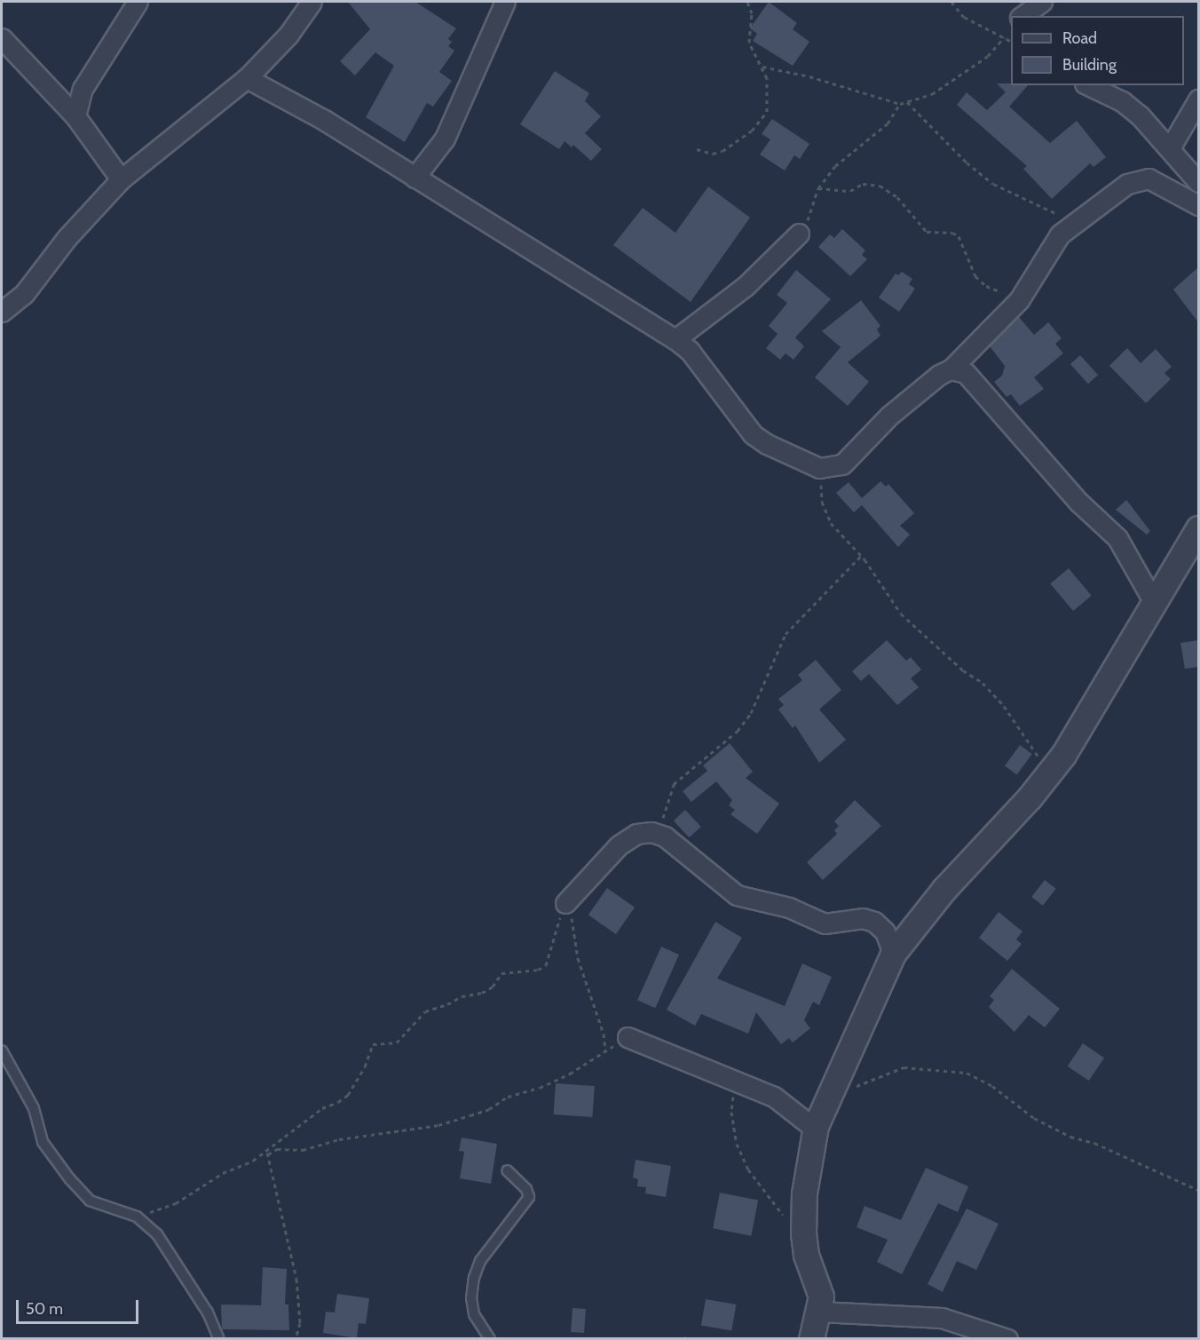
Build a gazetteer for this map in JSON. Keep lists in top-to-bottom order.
{
  "legend": ["Road", "Building"],
  "scale_bar": "50 m"
}
